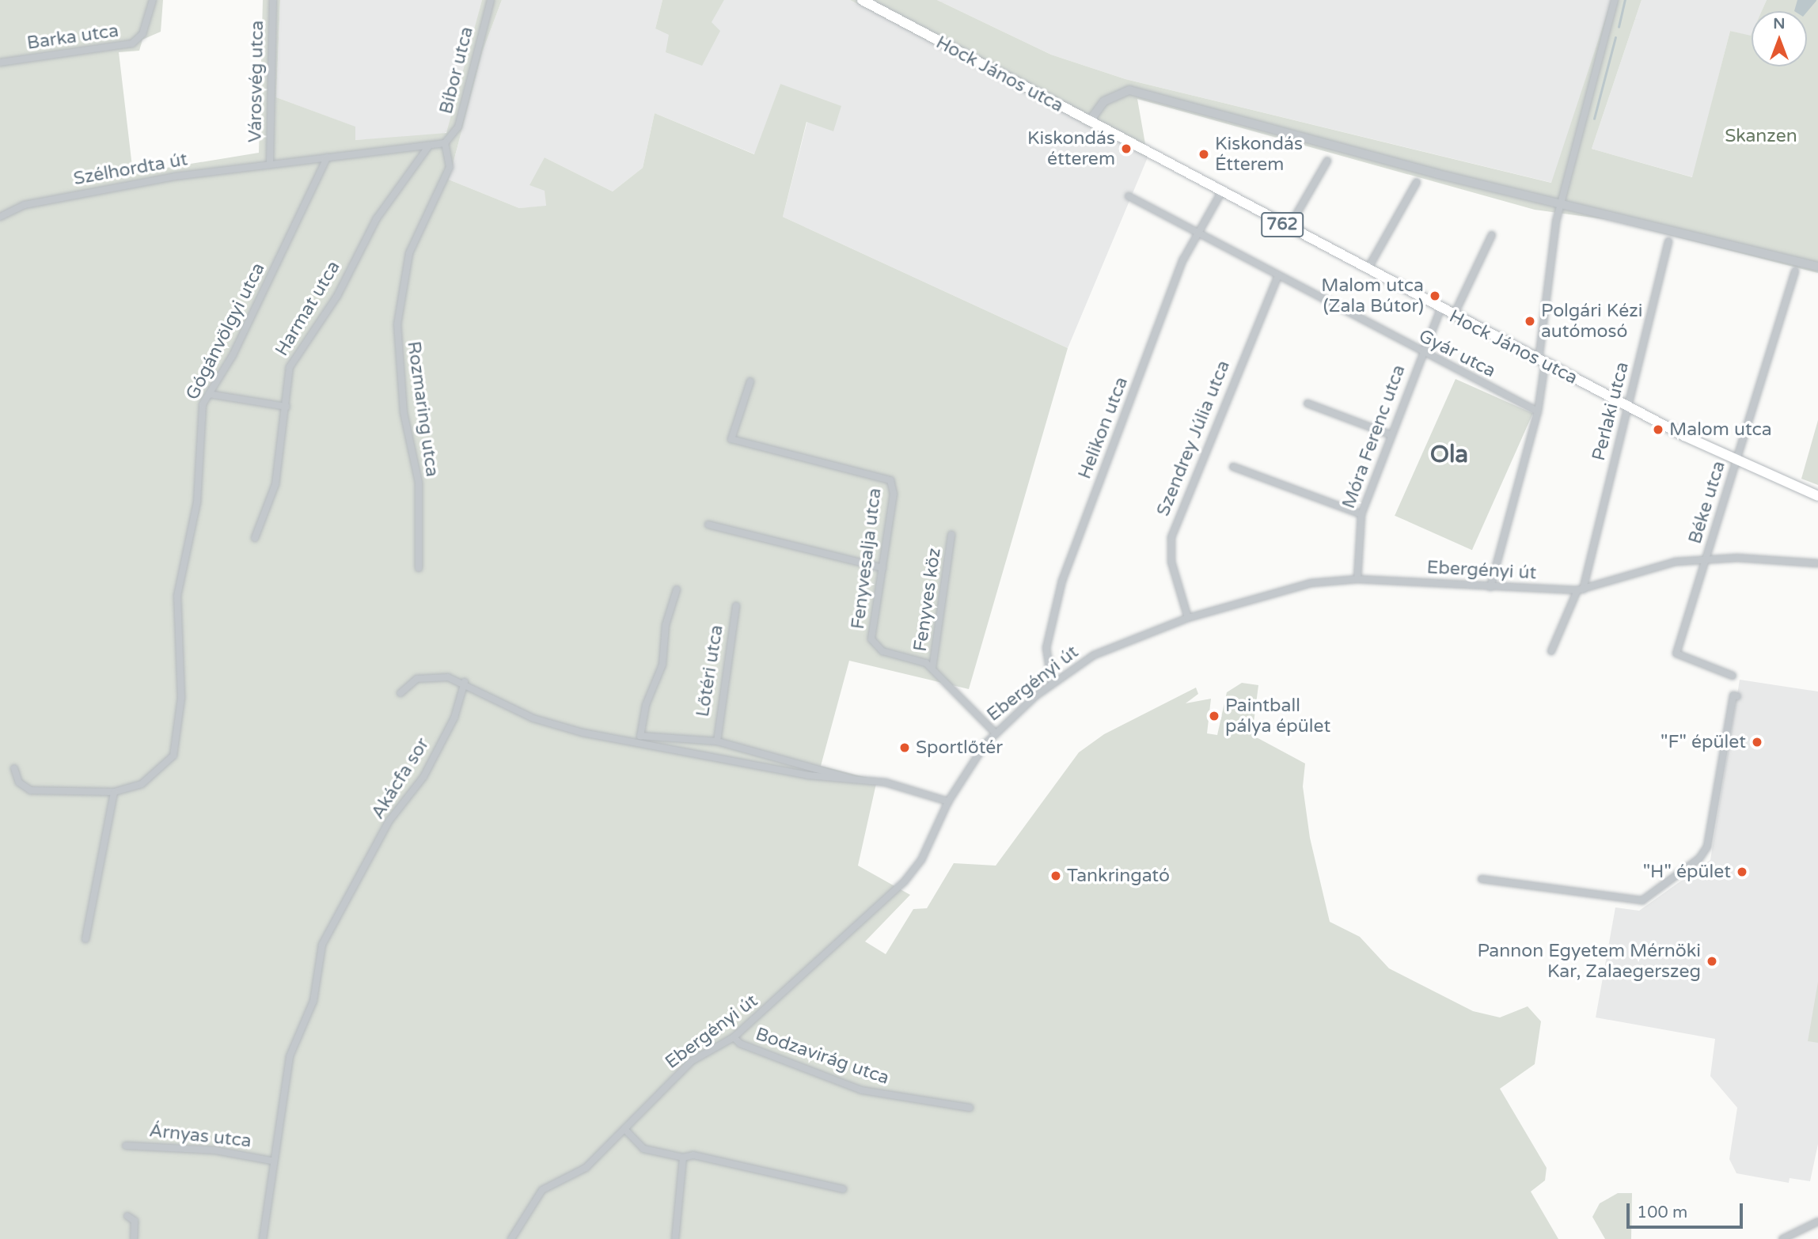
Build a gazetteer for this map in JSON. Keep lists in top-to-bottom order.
{
  "streets": {
    "main road": ["Hock János utca", "762"],
    "street": [
      "Barka utca",
      "Bíbor utca",
      "Városvég utca",
      "Szélhordta út",
      "Harmat utca",
      "Gógánvölgyi utca",
      "Gyár utca",
      "Rozmaring utca",
      "Perlaki utca",
      "Helikon utca",
      "Móra Ferenc utca",
      "Szendrey Júlia utca",
      "Béke utca",
      "Fenyvesalja utca",
      "Ebergényi út",
      "Fenyves köz",
      "Lőtéri utca",
      "Akácfa sor",
      "Bodzavirág utca",
      "Árnyas utca"
    ]
  },
  "crossings": [
    ["Bíbor utca", "Rozmaring utca"],
    ["Hock János utca", "Perlaki utca"],
    ["Hock János utca", "Helikon utca"],
    ["Hock János utca", "Móra Ferenc utca"],
    ["Hock János utca", "Béke utca"],
    ["Városvég utca", "Szélhordta út"],
    ["Gyár utca", "Helikon utca"],
    ["Gyár utca", "Móra Ferenc utca"],
    ["Gyár utca", "Szendrey Júlia utca"],
    ["Perlaki utca", "Ebergényi út"],
    ["Helikon utca", "Ebergényi út"],
    ["Móra Ferenc utca", "Ebergényi út"],
    ["Szendrey Júlia utca", "Ebergényi út"],
    ["Béke utca", "Ebergényi út"],
    ["Fenyvesalja utca", "Ebergényi út"],
    ["Fenyvesalja utca", "Fenyves köz"],
    ["Ebergényi út", "Bodzavirág utca"],
    ["Akácfa sor", "Árnyas utca"]
  ],
  "districts": ["Ola"],
  "parks": ["Skanzen"],
  "places": [
    "Kiskondás étterem",
    "Kiskondás Étterem",
    "Malom utca (Zala Bútor)",
    "Polgári Kézi autómosó",
    "Malom utca",
    "Paintball pálya épület",
    "\"F\" épület",
    "Sportlőtér",
    "\"H\" épület",
    "Tankringató",
    "Pannon Egyetem Mérnöki Kar, Zalaegerszeg"
  ],
  "scale_bar": "100 m",
  "north": "top"
}
